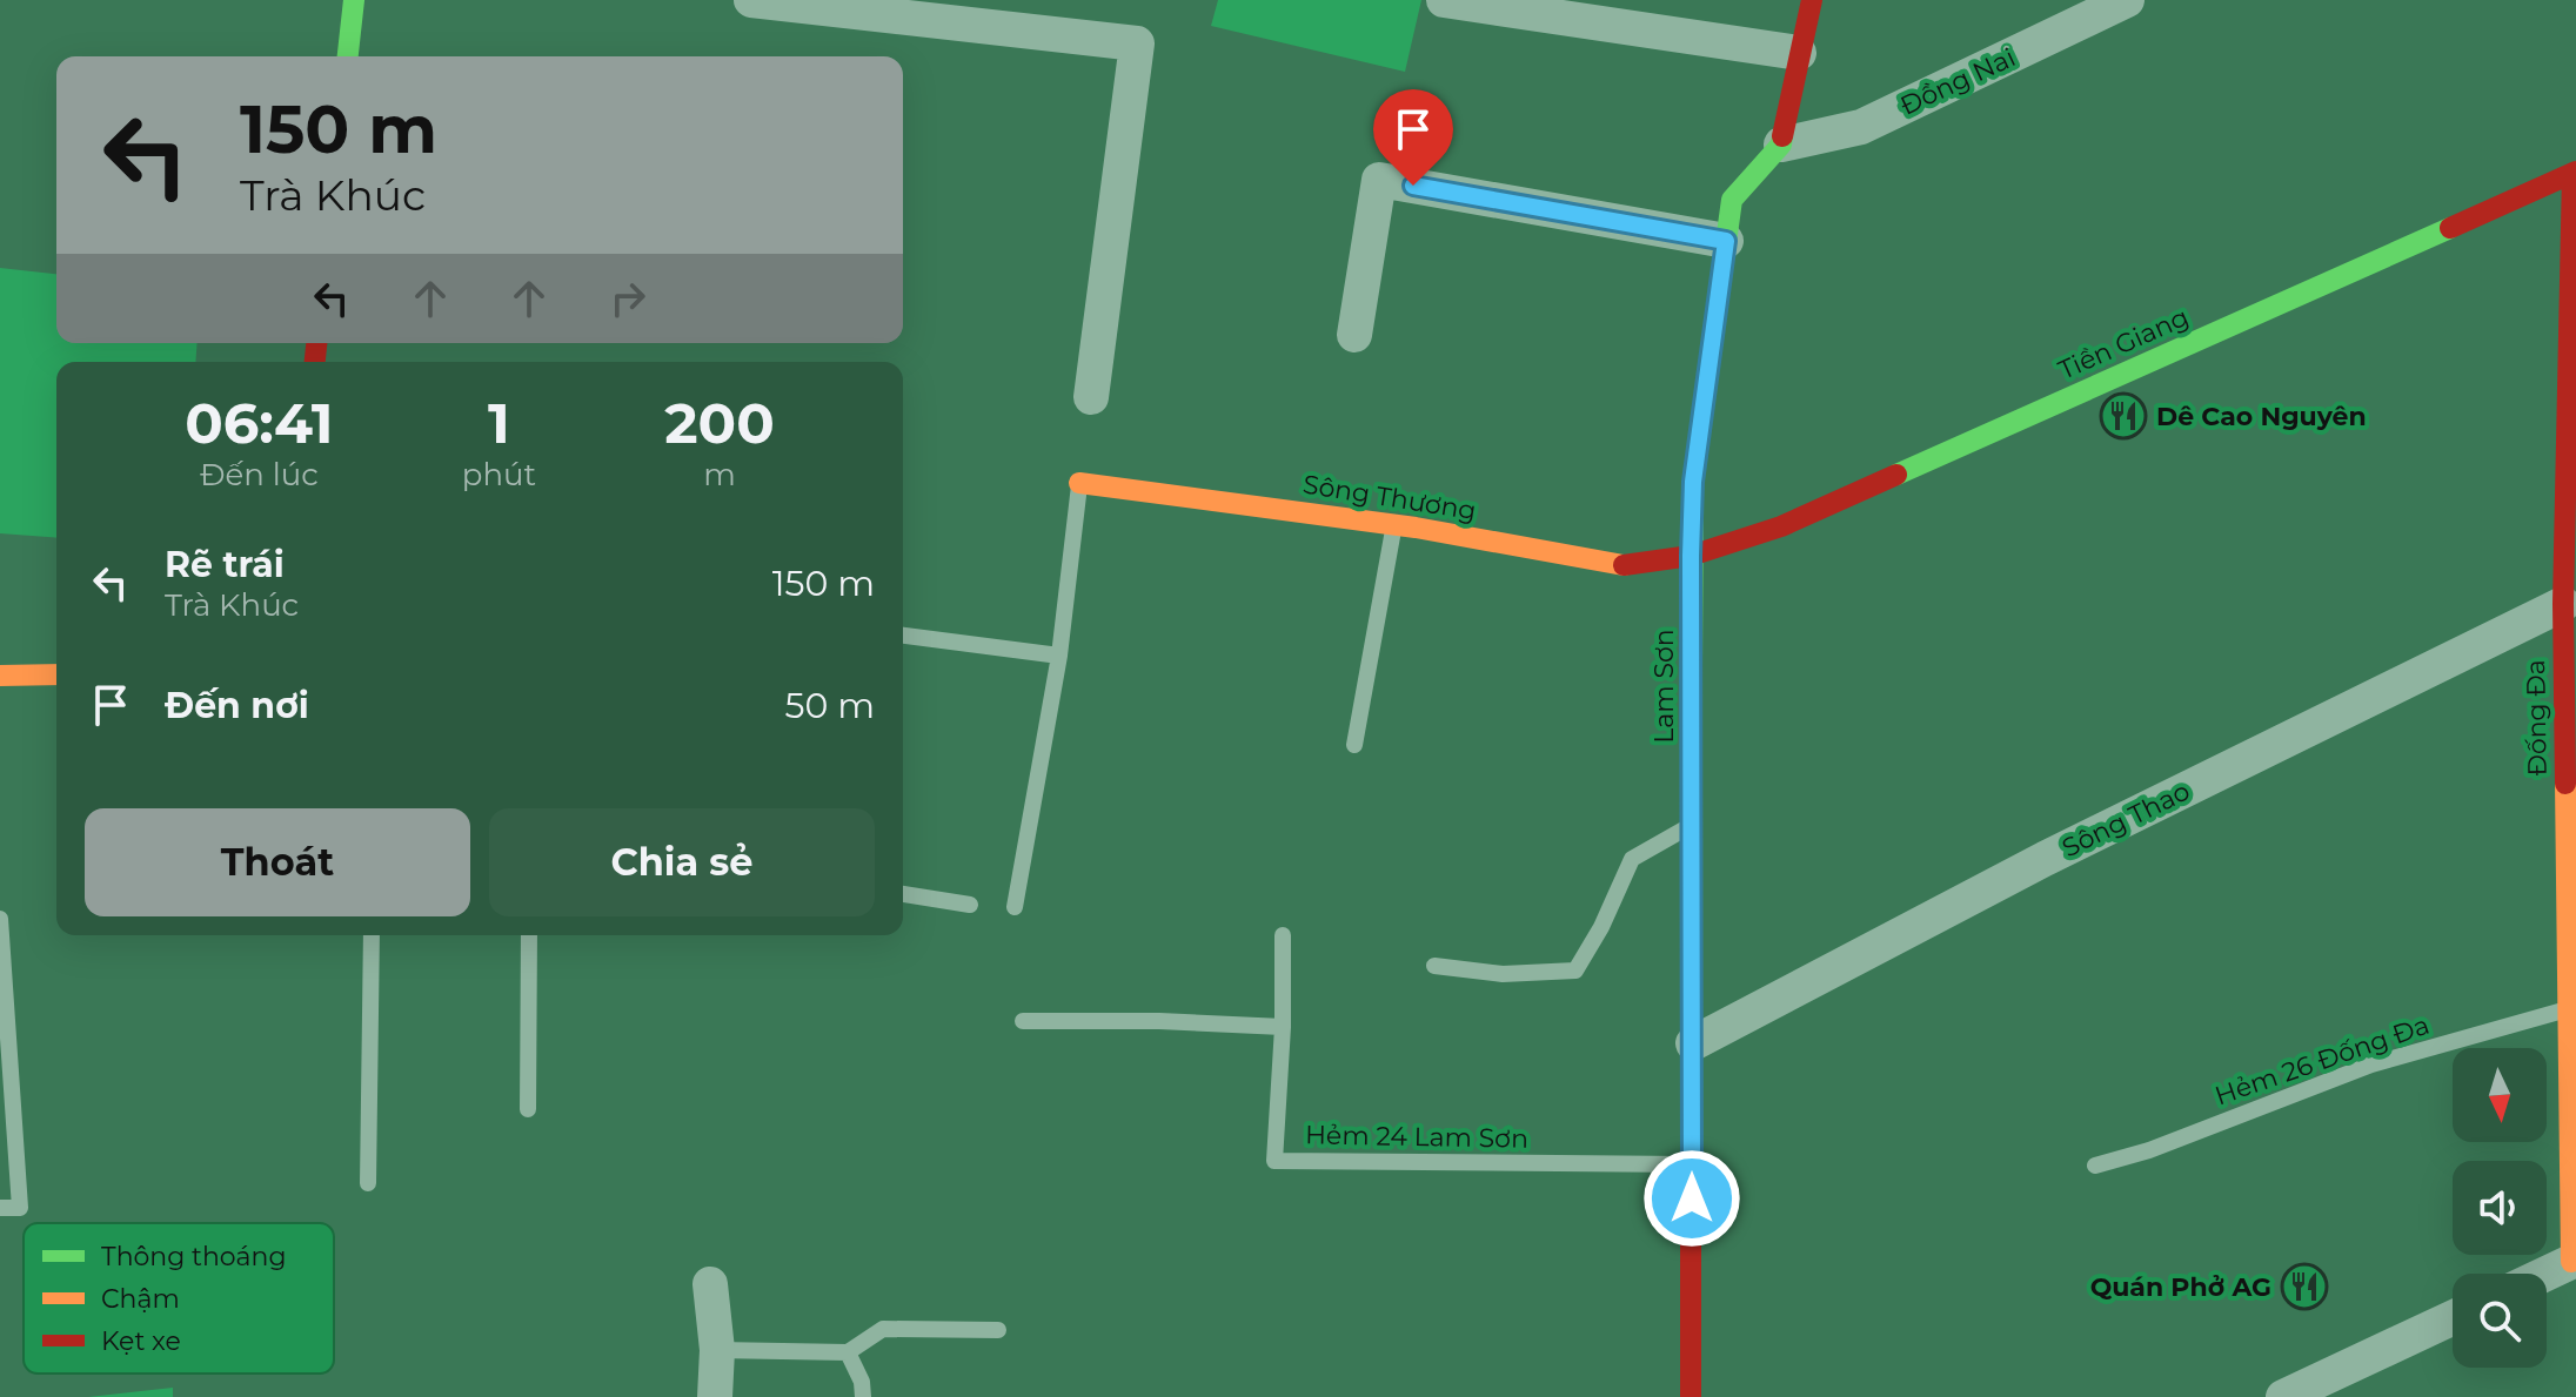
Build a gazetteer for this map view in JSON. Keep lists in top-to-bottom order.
{
  "streets": {
    "street": [
      "Đồng Nai",
      "Tiền Giang",
      "Sông Thương",
      "Lam Sơn",
      "Đống Đa",
      "Sông Thao"
    ],
    "lane": ["Hẻm 26 Đống Đa", "Hẻm 24 Lam Sơn"]
  },
  "crossings": [
    ["Đồng Nai", "Lam Sơn"],
    ["Tiền Giang", "Sông Thương"],
    ["Tiền Giang", "Lam Sơn"],
    ["Tiền Giang", "Đống Đa"],
    ["Sông Thương", "Lam Sơn"],
    ["Lam Sơn", "Sông Thao"],
    ["Lam Sơn", "Hẻm 24 Lam Sơn"],
    ["Đống Đa", "Sông Thao"],
    ["Đống Đa", "Hẻm 26 Đống Đa"]
  ],
  "places": {
    "restaurant": ["Dê Cao Nguyên", "Quán Phở AG"]
  },
  "legend": ["Thông thoáng", "Chậm", "Kẹt xe"],
  "north": "bottom",
  "page": {
    "turn": ["150 m", "Trà Khúc"],
    "eta": [
      "06:41",
      "Đến lúc",
      "1",
      "phút",
      "200",
      "m"
    ],
    "list": [
      {
        "name": "Rẽ trái",
        "note": "Trà Khúc",
        "value": "150 m"
      },
      {
        "name": "Đến nơi",
        "value": "50 m"
      }
    ],
    "buttons": ["Thoát", "Chia sẻ"]
  }
}
